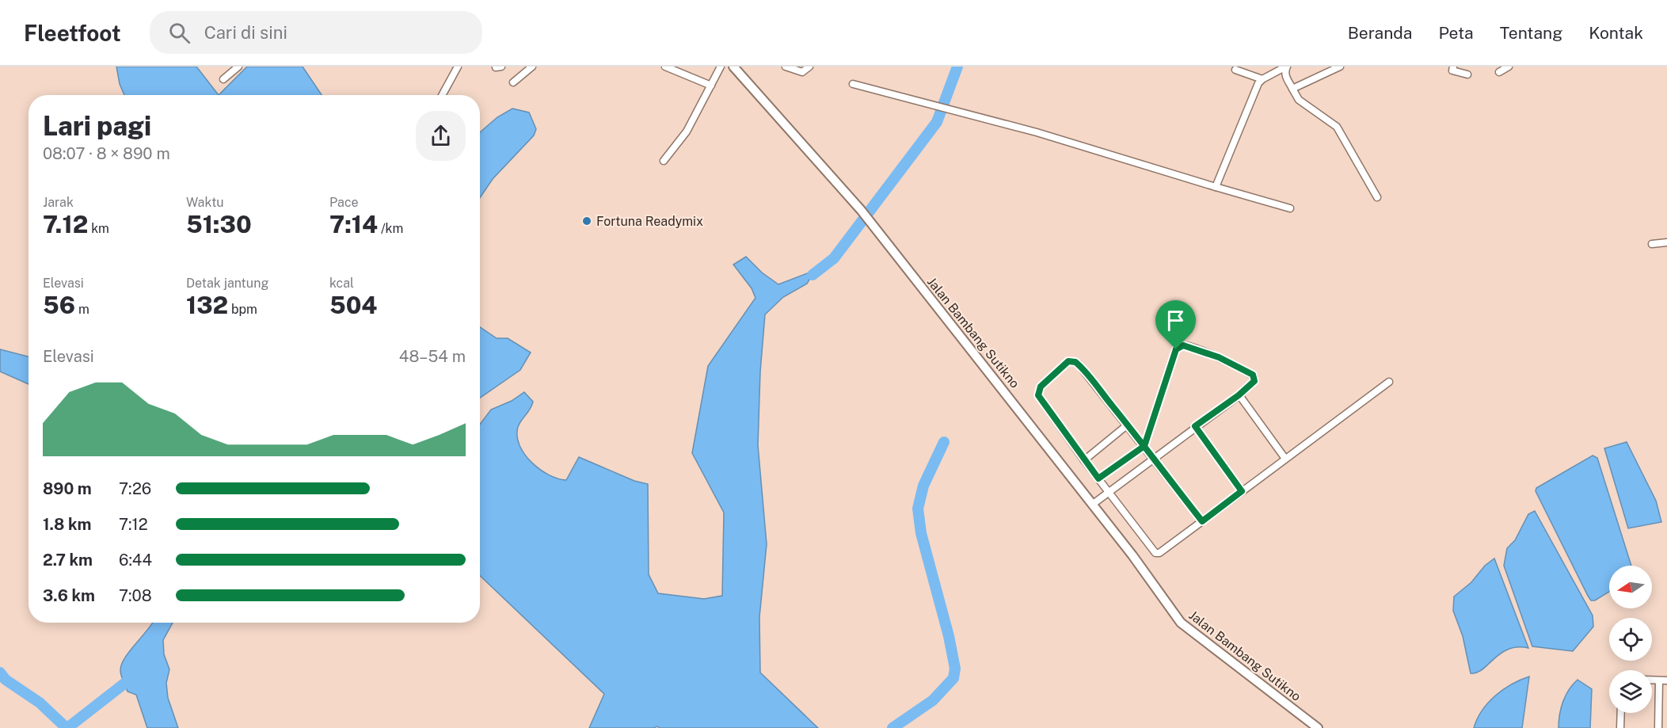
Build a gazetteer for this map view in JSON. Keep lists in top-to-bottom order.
{
  "streets": {
    "street": ["Jalan Bambang Sutikno"]
  },
  "places": ["Fortuna Readymix"],
  "north": "left",
  "page": {
    "header": "Fleetfoot",
    "search": "Cari di sini",
    "nav": [
      "Beranda",
      "Peta",
      "Tentang",
      "Kontak"
    ],
    "heading": ["Lari pagi", "08:07 · 8 × 890 m"],
    "stats": [
      ["Jarak", "7.12 km"],
      ["Waktu", "51:30"],
      ["Pace", "7:14 /km"],
      ["Elevasi", "56 m"],
      ["Detak jantung", "132 bpm"],
      ["kcal", "504"]
    ],
    "chart": ["Elevasi", "48–54 m"],
    "list": [
      {
        "name": "890 m",
        "note": "7:26"
      },
      {
        "name": "1.8 km",
        "note": "7:12"
      },
      {
        "name": "2.7 km",
        "note": "6:44"
      },
      {
        "name": "3.6 km",
        "note": "7:08"
      }
    ]
  }
}
